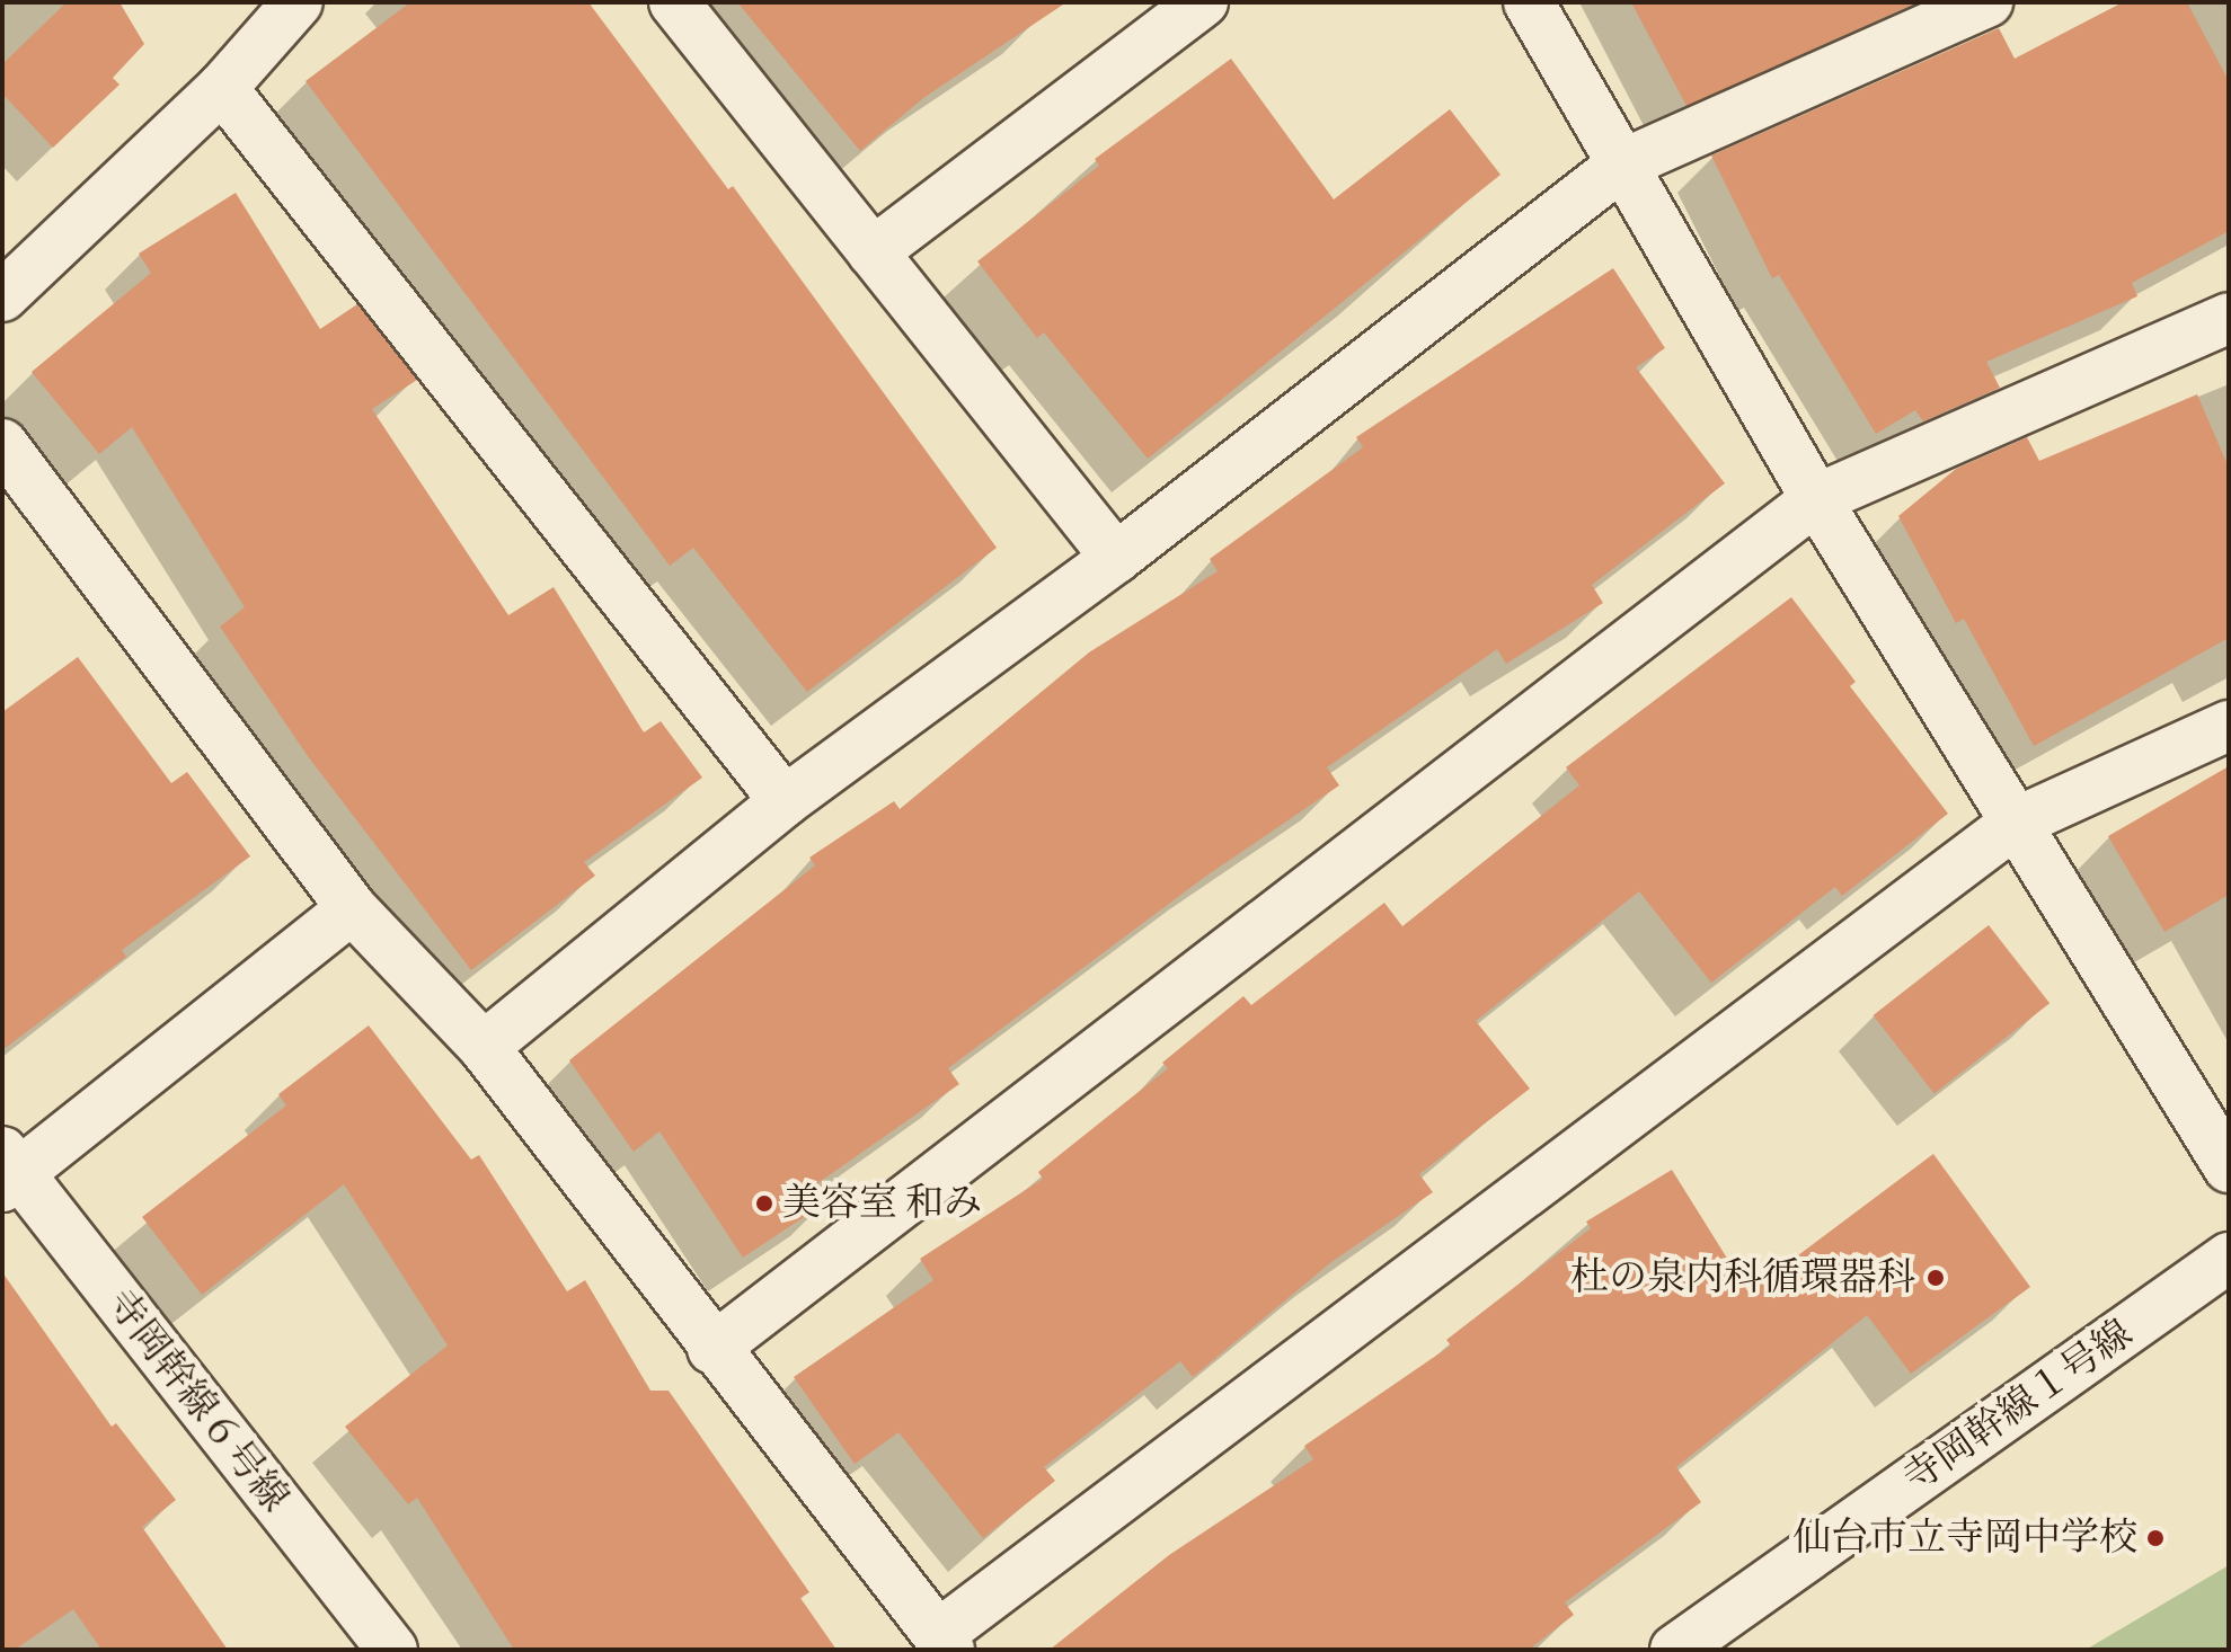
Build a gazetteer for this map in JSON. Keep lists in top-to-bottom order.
{
  "streets": {
    "street": ["寺岡幹線６号線", "寺岡幹線１号線"]
  },
  "places": ["美容室 和み", "杜の泉内科循環器科", "仙台市立寺岡中学校"]
}
